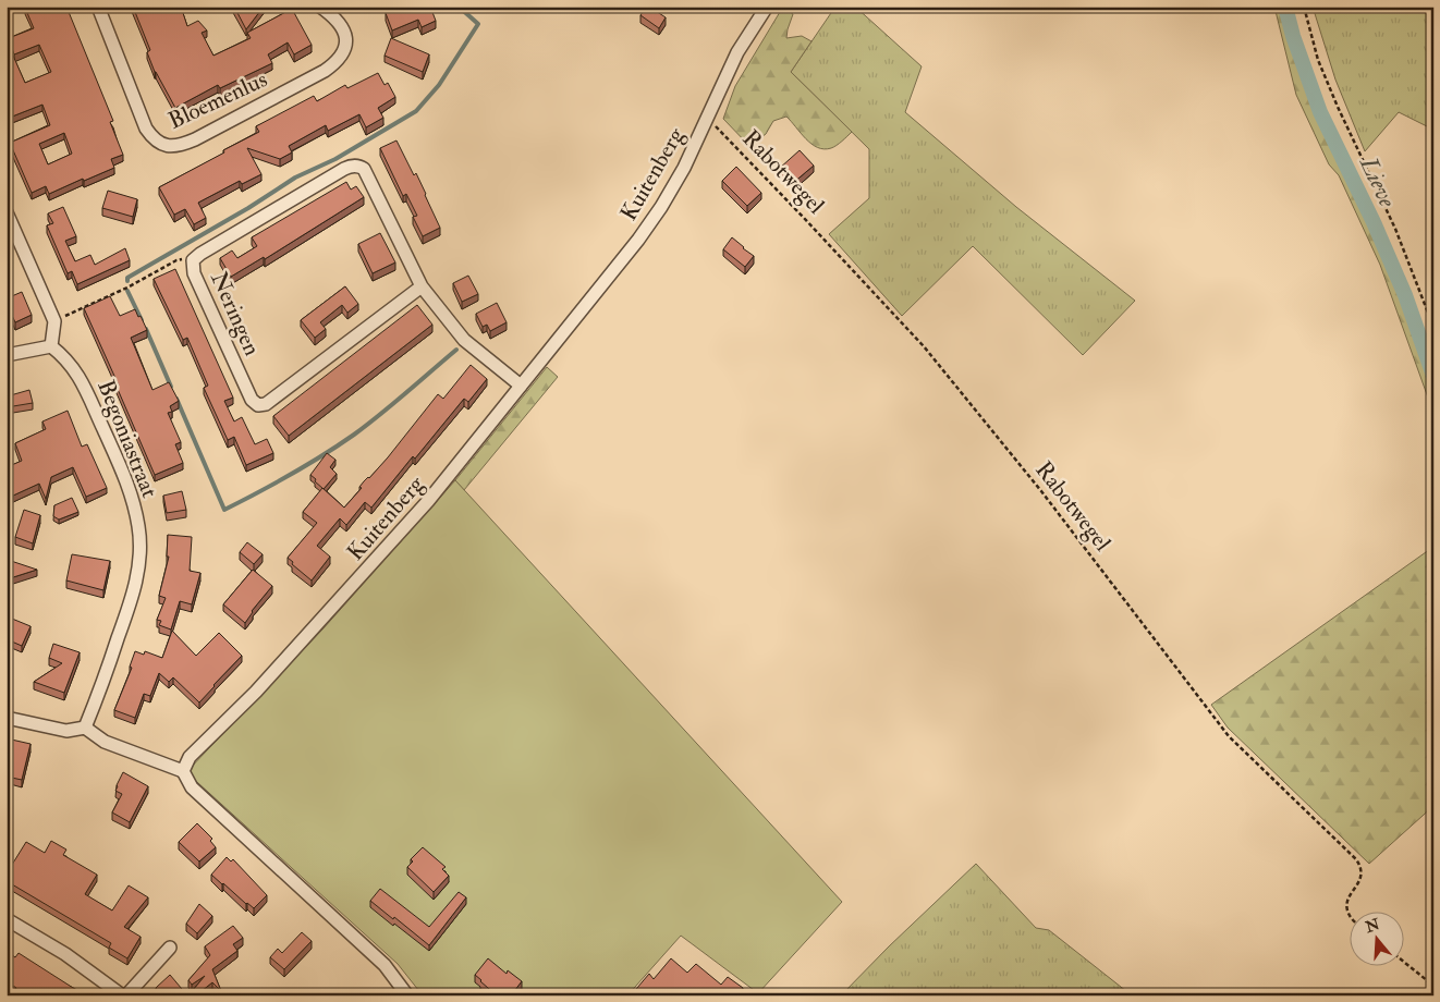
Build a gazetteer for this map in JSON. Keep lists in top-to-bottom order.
{
  "streets": {
    "street": [
      "Bloemenlus",
      "Kuitenberg",
      "Neringen",
      "Begoniastraat"
    ],
    "path": ["Rabotwegel"]
  },
  "crossings": [
    ["Rabotwegel", "Kuitenberg"],
    ["Kuitenberg", "Neringen"]
  ],
  "water": ["Lieve"],
  "north": "top"
}
